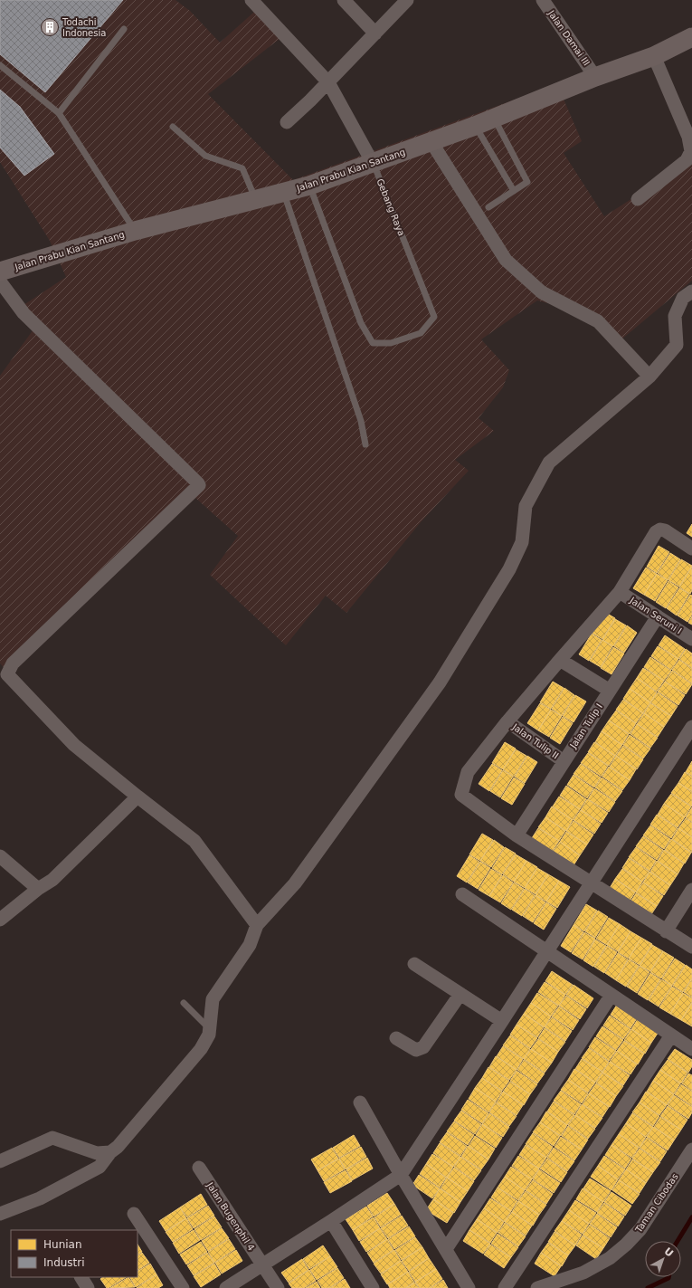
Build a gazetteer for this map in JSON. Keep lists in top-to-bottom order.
{
  "streets": {
    "main road": ["Jalan Prabu Kian Santang"],
    "street": [
      "Jalan Damai III",
      "Gebang Raya",
      "Jalan Seruni I",
      "Jalan Tulip I",
      "Jalan Tulip II",
      "Taman Cibodas",
      "Jalan Bugenphil 4"
    ]
  },
  "crossings": [
    ["Jalan Damai III", "Jalan Prabu Kian Santang"],
    ["Jalan Prabu Kian Santang", "Gebang Raya"],
    ["Jalan Seruni I", "Jalan Tulip I"],
    ["Jalan Tulip I", "Jalan Tulip II"]
  ],
  "places": {
    "building": ["Todachi Indonesia"]
  },
  "legend": ["Hunian", "Industri"],
  "north": "top right"
}
